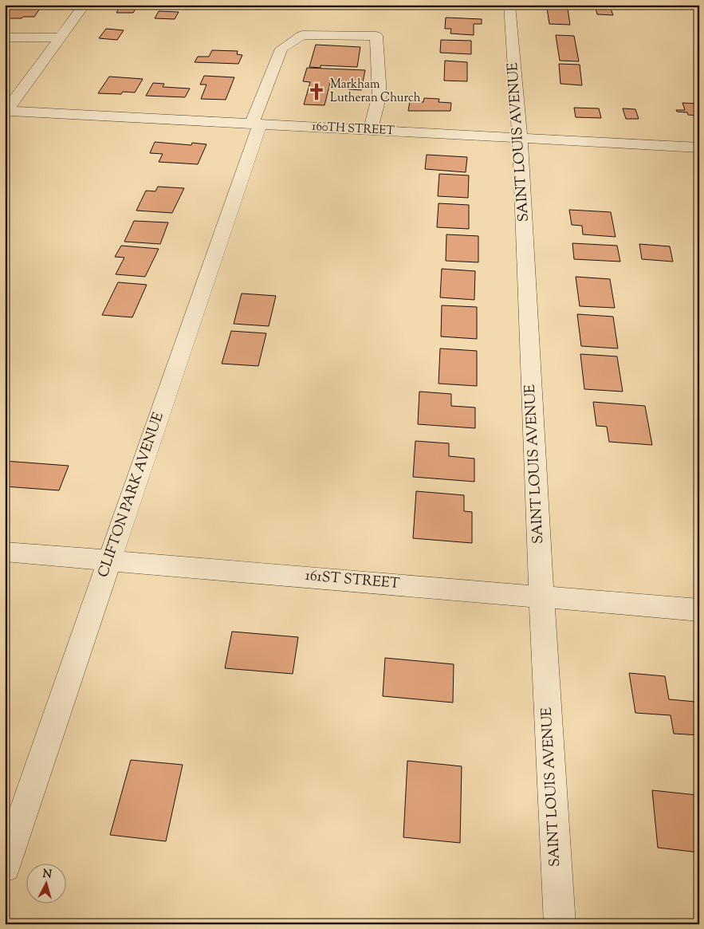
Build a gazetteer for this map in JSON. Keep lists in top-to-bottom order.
{
  "streets": {
    "street": [
      "160TH STREET",
      "SAINT LOUIS AVENUE",
      "CLIFTON PARK AVENUE",
      "161ST STREET"
    ]
  },
  "crossings": [
    ["160TH STREET", "SAINT LOUIS AVENUE"],
    ["160TH STREET", "CLIFTON PARK AVENUE"],
    ["SAINT LOUIS AVENUE", "161ST STREET"],
    ["CLIFTON PARK AVENUE", "161ST STREET"]
  ],
  "places": {
    "church": ["Markham Lutheran Church"]
  },
  "north": "top"
}
